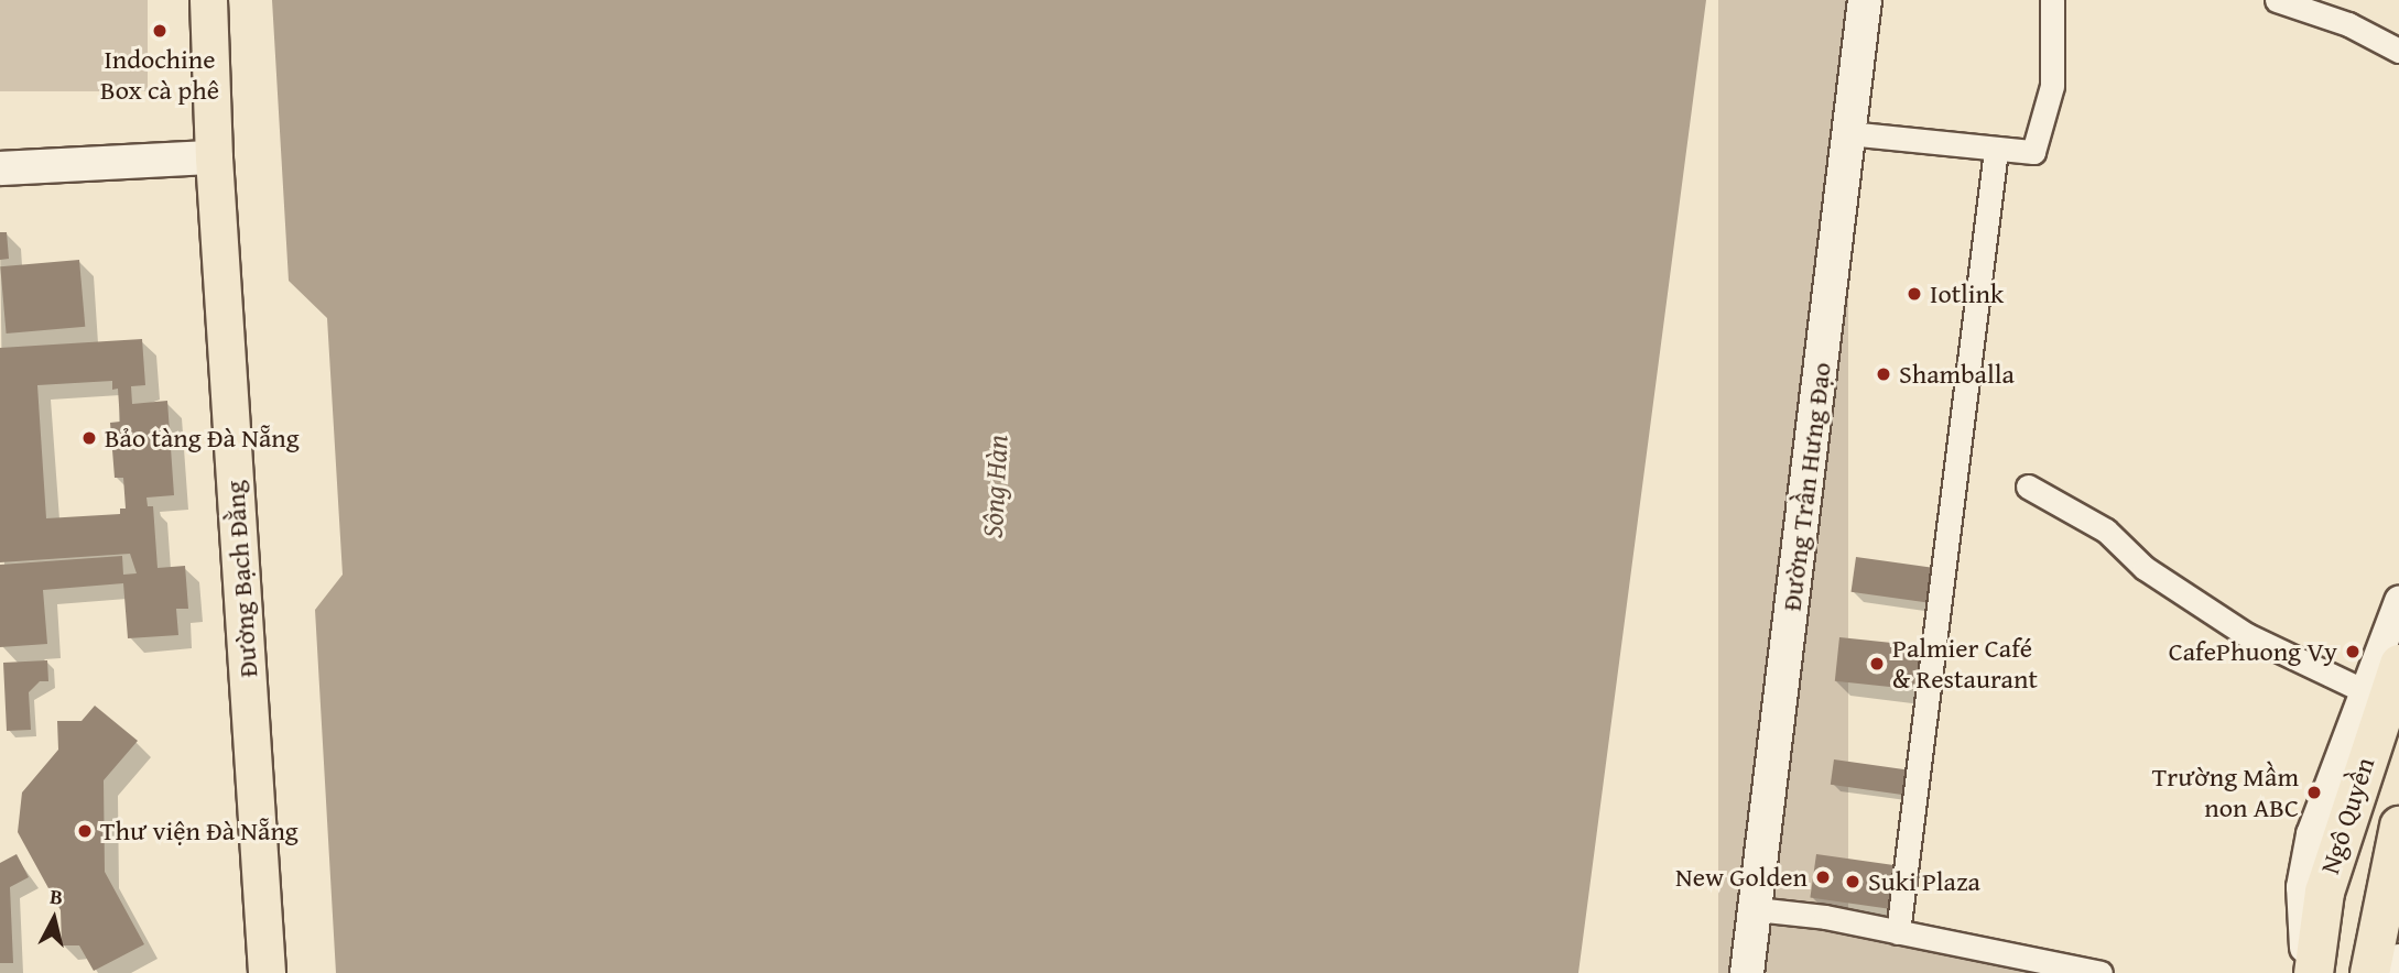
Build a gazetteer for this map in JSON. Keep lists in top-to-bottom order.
{
  "streets": {
    "highway": ["Ngô Quyền"],
    "main road": ["Đường Trần Hưng Đạo", "Đường Bạch Đằng"]
  },
  "water": ["Sông Hàn"],
  "places": [
    "Indochine Box cà phê",
    "Iotlink",
    "Shamballa",
    "Bảo tàng Đà Nẵng",
    "CafePhuong Vy",
    "Palmier Café & Restaurant",
    "Trường Mầm non ABC",
    "Thư viện Đà Nẵng",
    "New Golden",
    "Suki Plaza"
  ],
  "north": "top"
}
